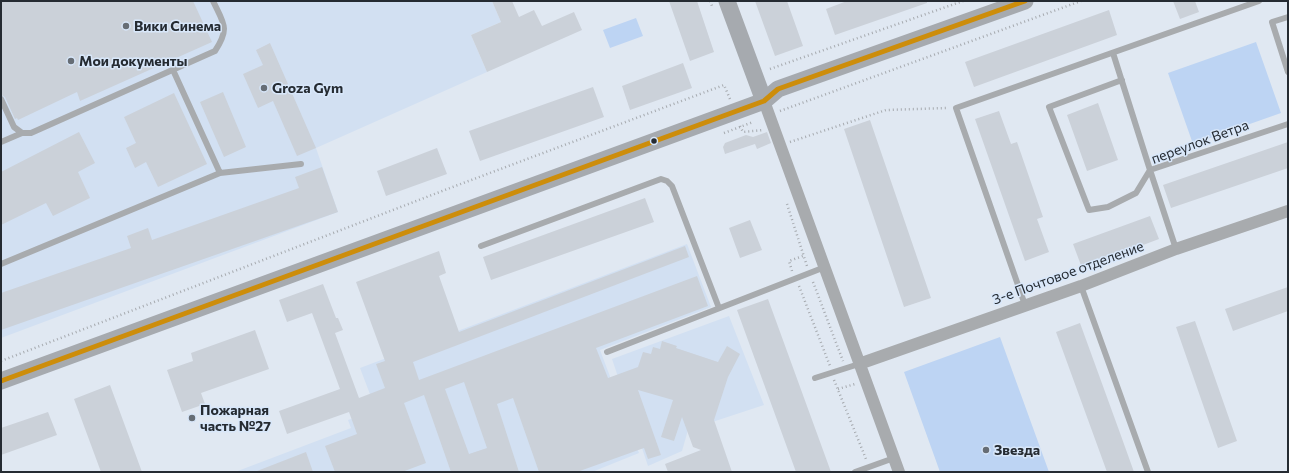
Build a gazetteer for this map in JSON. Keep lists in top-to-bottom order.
{
  "streets": {
    "street": ["3-е Почтовое отделение"],
    "lane": ["переулок Ветра"]
  },
  "crossings": [
    ["переулок Ветра", "3-е Почтовое отделение"]
  ],
  "places": [
    "Вики Синема",
    "Мои документы",
    "Groza Gym",
    "Пожарная часть №27",
    "Звезда"
  ]
}
